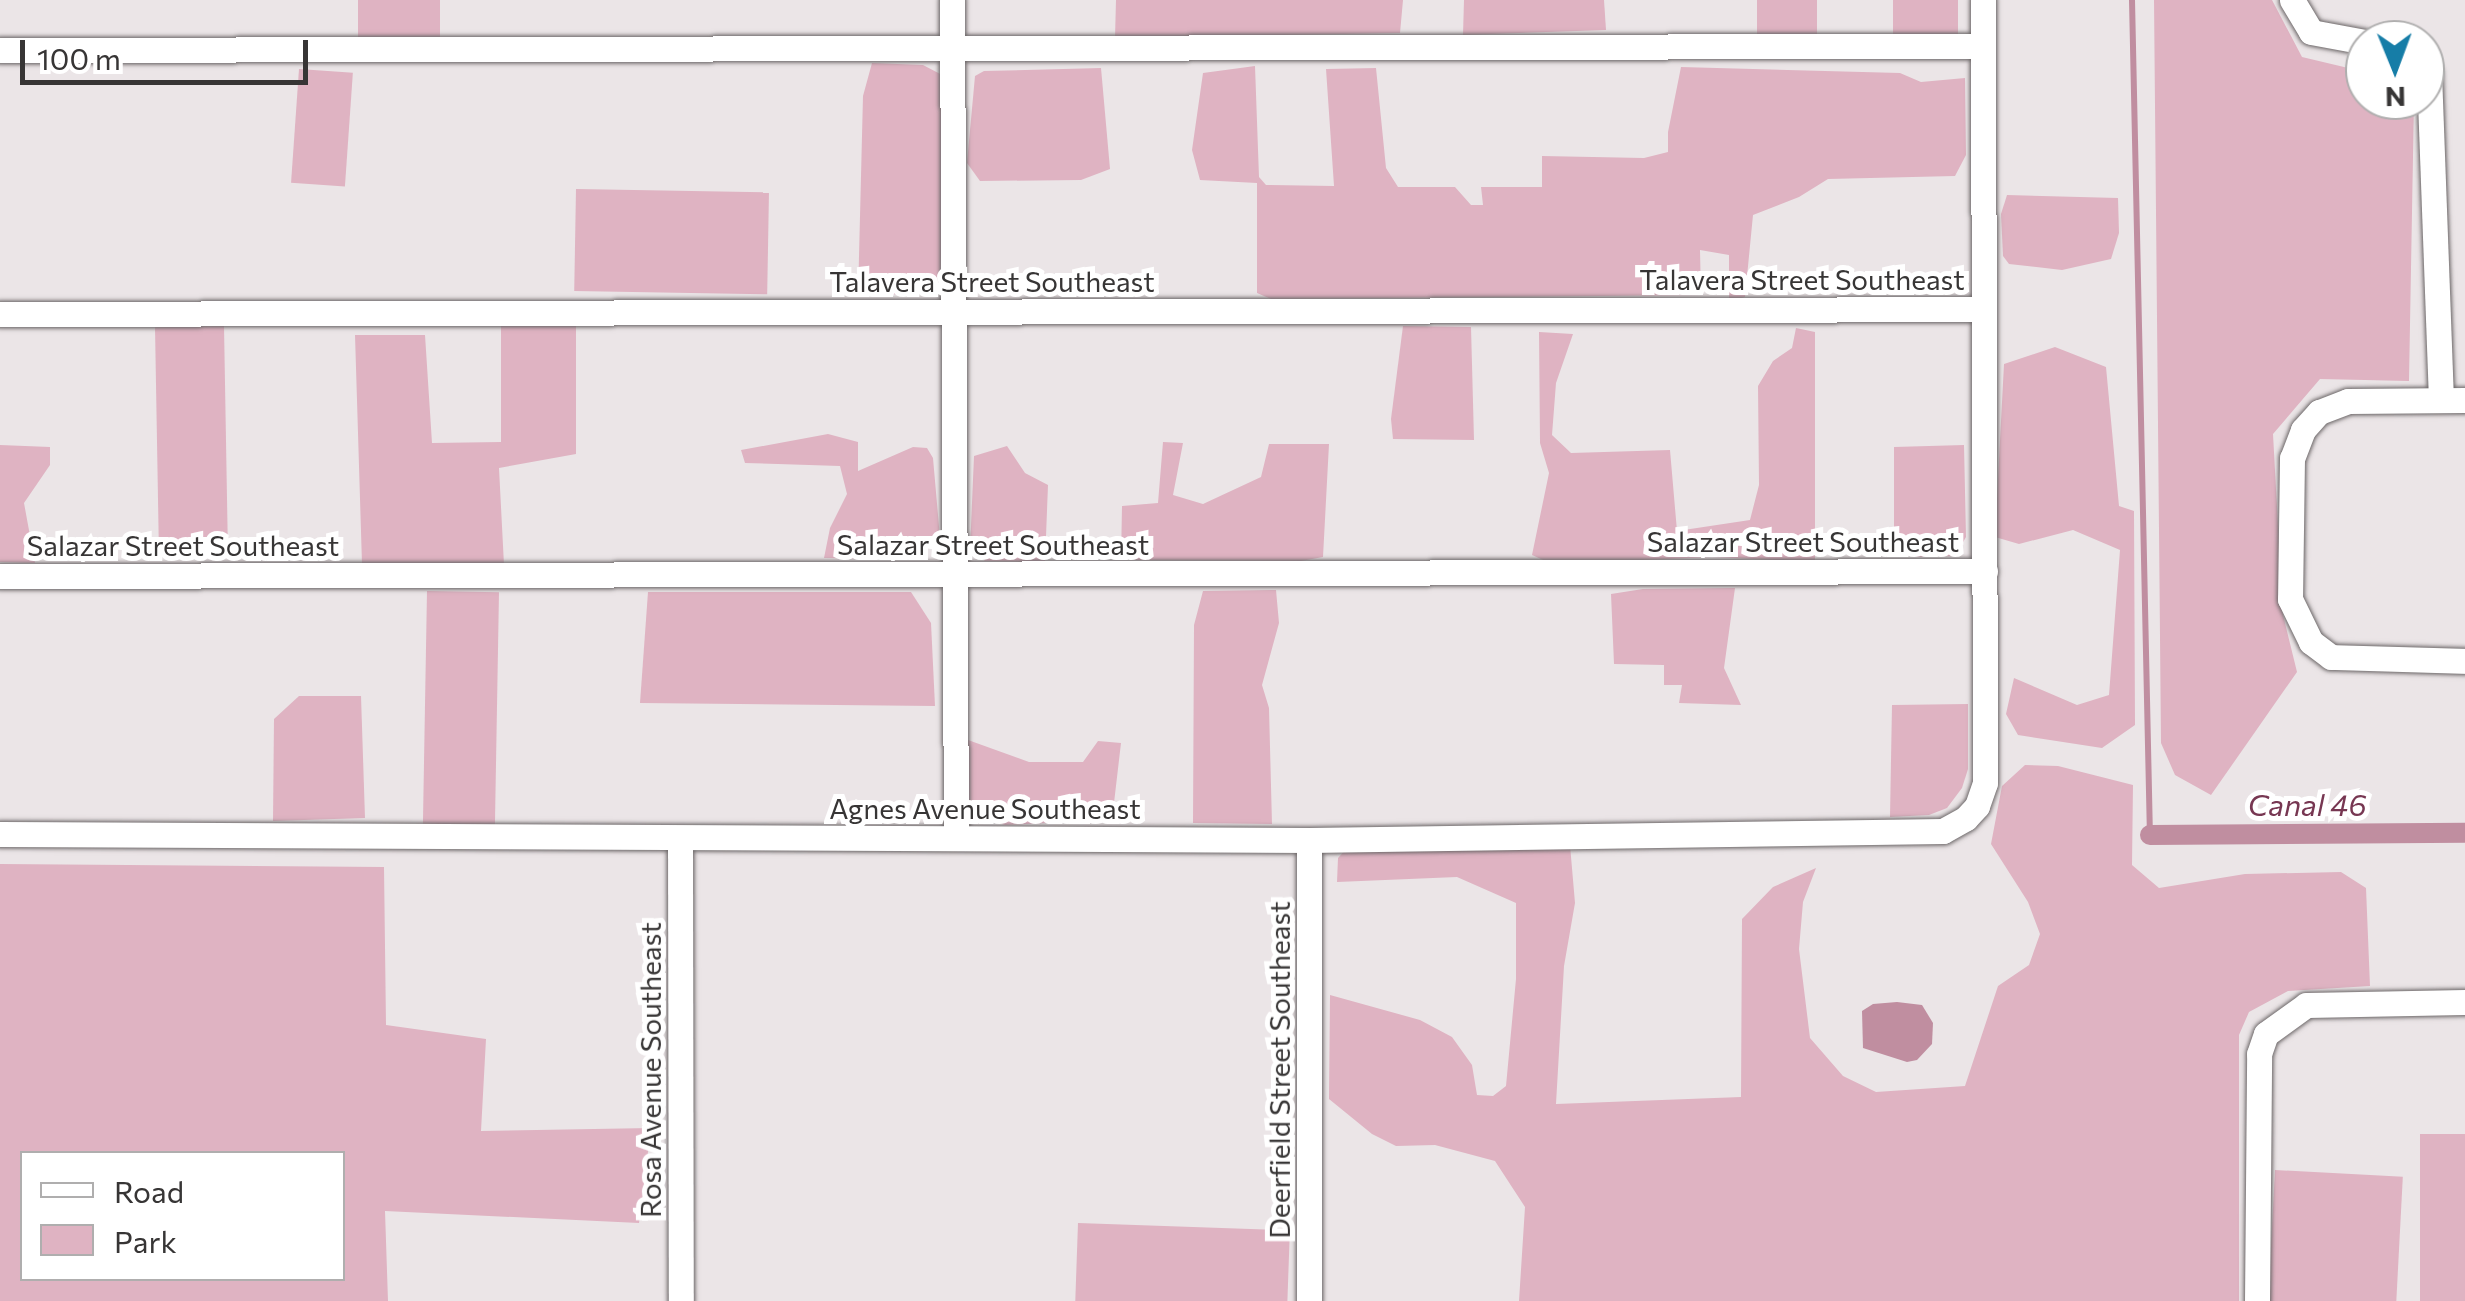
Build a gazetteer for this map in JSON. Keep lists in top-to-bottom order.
{
  "streets": {
    "street": [
      "Talavera Street Southeast",
      "Salazar Street Southeast",
      "Agnes Avenue Southeast",
      "Rosa Avenue Southeast",
      "Deerfield Street Southeast"
    ]
  },
  "crossings": [
    ["Salazar Street Southeast", "Agnes Avenue Southeast"],
    ["Agnes Avenue Southeast", "Rosa Avenue Southeast"],
    ["Agnes Avenue Southeast", "Deerfield Street Southeast"]
  ],
  "water": ["Canal 46"],
  "legend": ["Road", "Park"],
  "scale_bar": "100 m",
  "north": "bottom"
}
